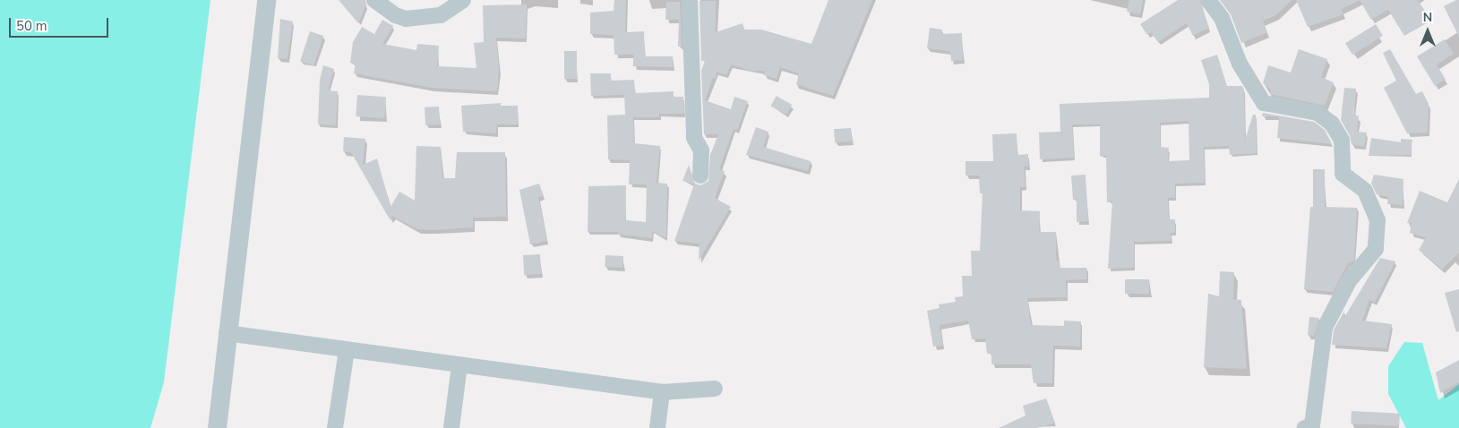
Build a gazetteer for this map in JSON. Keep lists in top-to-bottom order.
{
  "scale_bar": "50 m",
  "north": "top"
}
